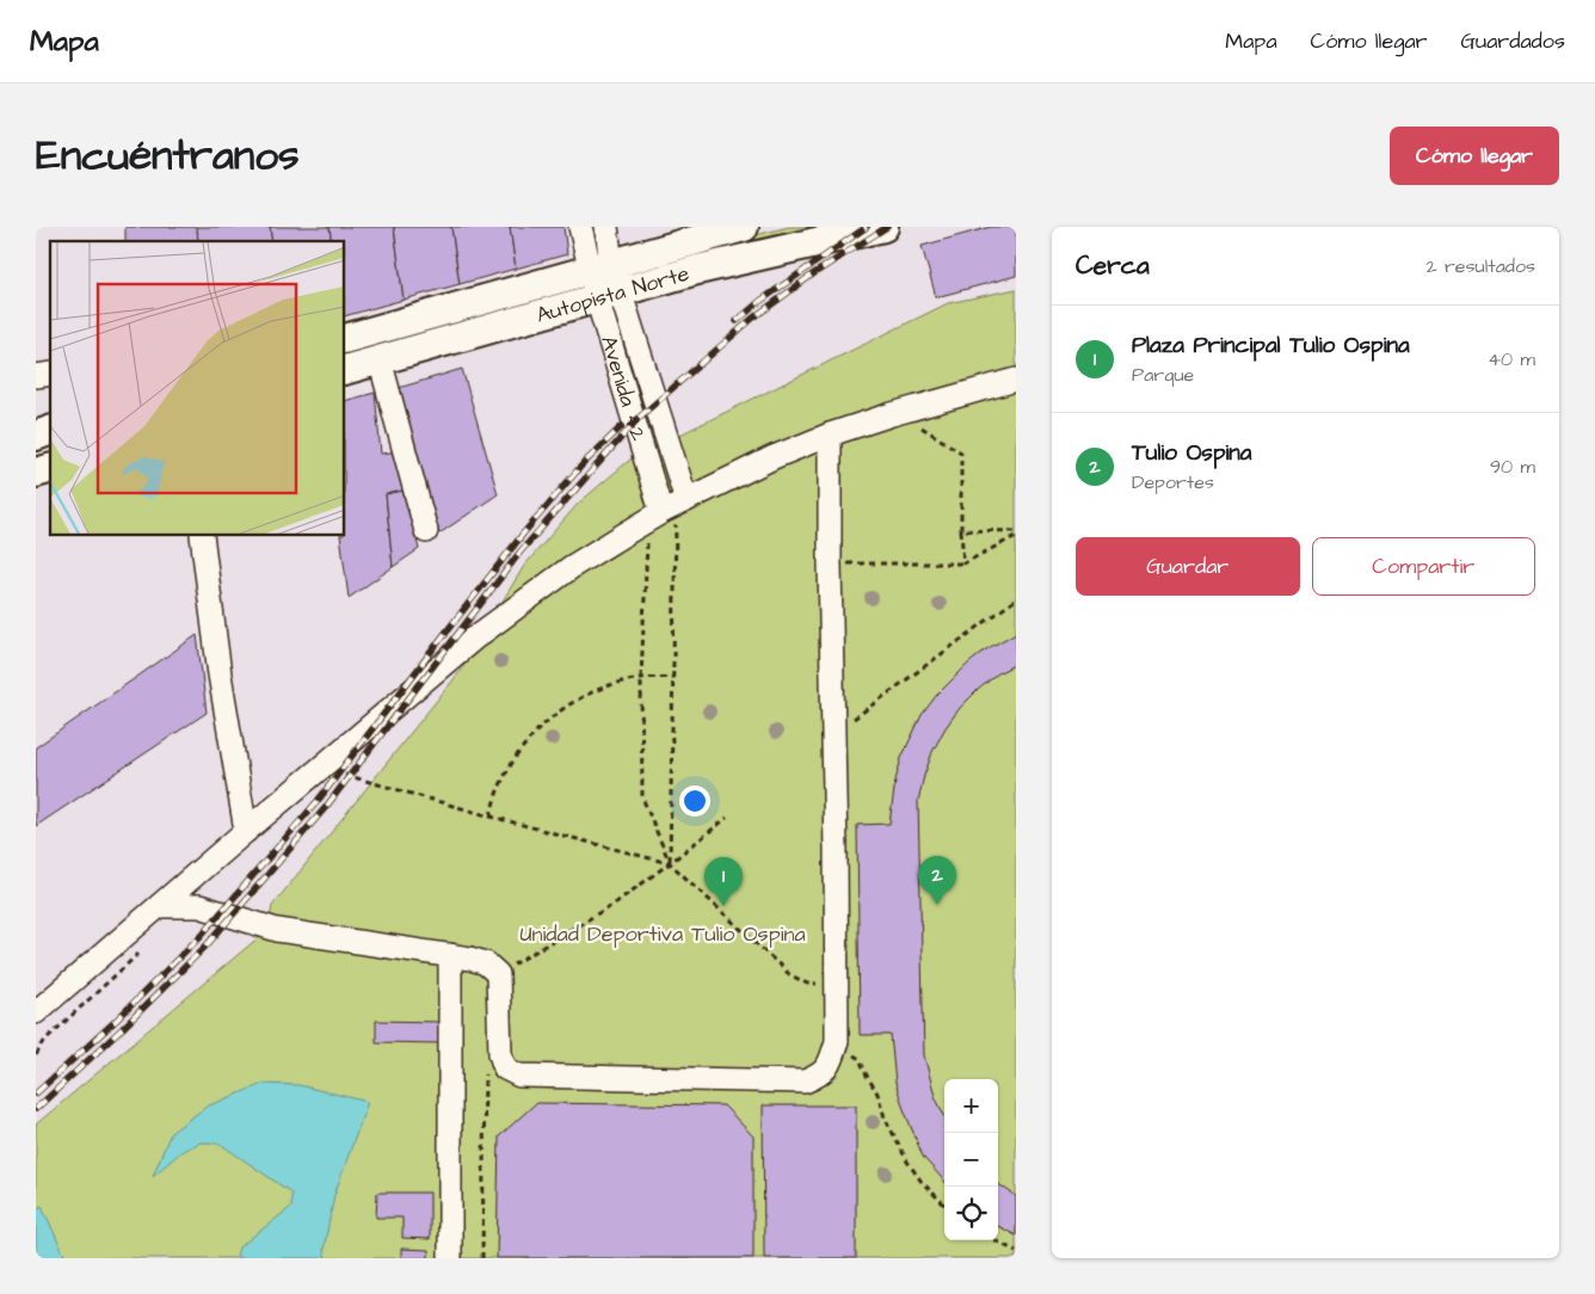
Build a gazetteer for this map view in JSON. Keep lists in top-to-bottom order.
{
  "streets": {
    "main road": ["Autopista Norte"],
    "street": ["Avenida 42"]
  },
  "crossings": [
    ["Autopista Norte", "Avenida 42"]
  ],
  "parks": ["Unidad Deportiva Tulio Ospina"],
  "page": {
    "header": "Mapa",
    "nav": ["Mapa", "Cómo llegar", "Guardados"],
    "title": "Encuéntranos",
    "buttons": [
      "Cómo llegar",
      ["Guardar", "Compartir"]
    ],
    "heading": ["Cerca", "2 resultados"],
    "list": [
      {
        "mark": "1",
        "name": "Plaza Principal Tulio Ospina",
        "note": "Parque",
        "value": "40 m"
      },
      {
        "mark": "2",
        "name": "Tulio Ospina",
        "note": "Deportes",
        "value": "90 m"
      }
    ],
    "pins": ["2", "1"],
    "map_buttons": ["+", "−"]
  }
}
